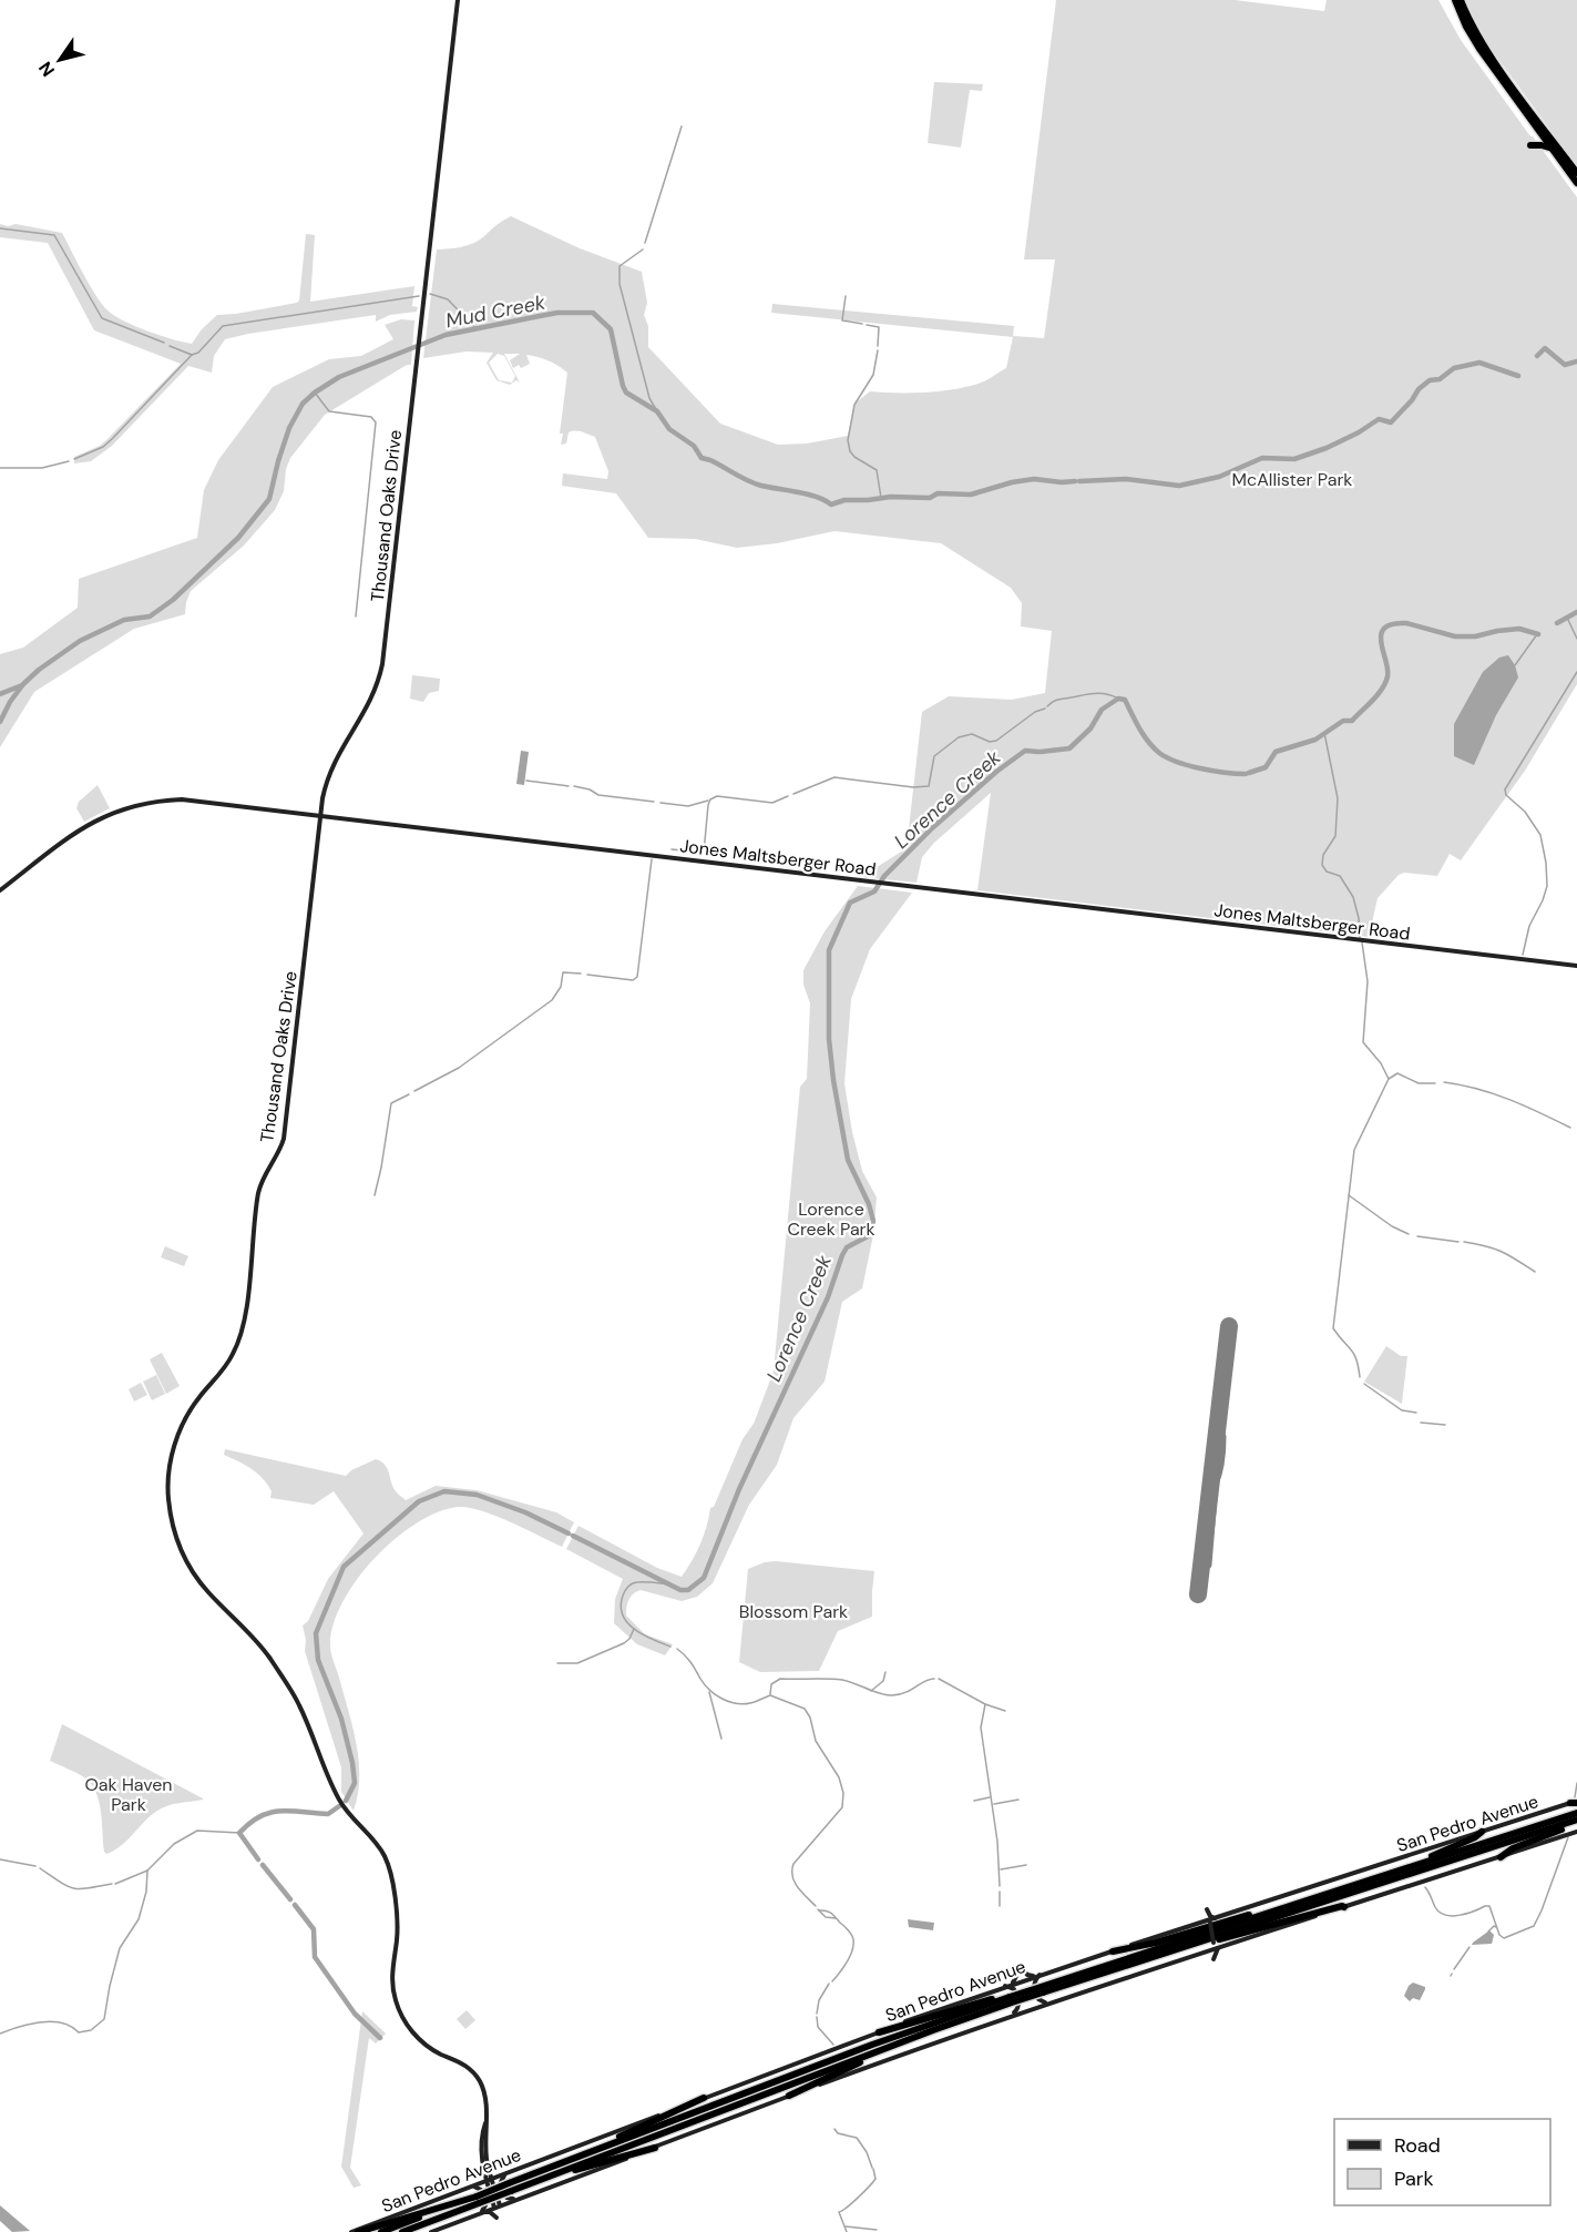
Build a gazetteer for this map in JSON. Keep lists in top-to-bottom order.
{
  "streets": {
    "main road": ["Thousand Oaks Drive", "Jones Maltsberger Road", "San Pedro Avenue"]
  },
  "crossings": [
    ["Thousand Oaks Drive", "Jones Maltsberger Road"],
    ["Thousand Oaks Drive", "San Pedro Avenue"]
  ],
  "water": ["Mud Creek", "Lorence Creek"],
  "parks": [
    "McAllister Park",
    "Lorence Creek Park",
    "Blossom Park",
    "Oak Haven Park"
  ],
  "legend": ["Road", "Park"],
  "north": "bottom left"
}
